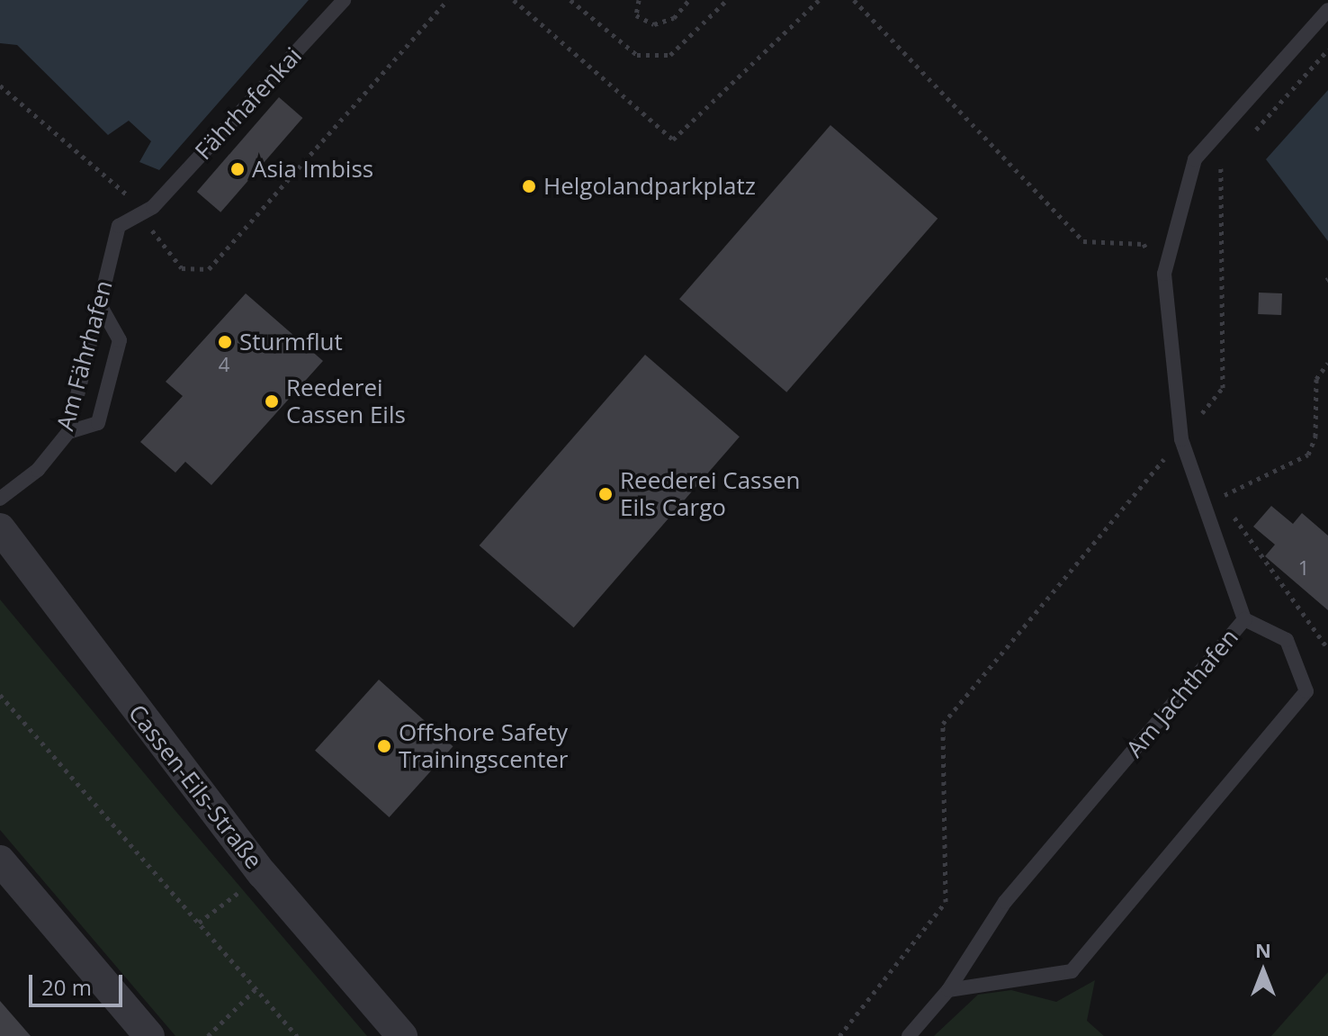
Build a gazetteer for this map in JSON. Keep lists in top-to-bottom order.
{
  "streets": {
    "street": ["Cassen-Eils-Straße"],
    "lane": ["Fährhafenkai", "Am Fährhafen", "Am Jachthafen"]
  },
  "crossings": [
    ["Fährhafenkai", "Am Fährhafen"]
  ],
  "places": [
    "Asia Imbiss",
    "Helgolandparkplatz",
    "Sturmflut",
    "Reederei Cassen Eils",
    "Reederei Cassen Eils Cargo",
    "Offshore Safety Trainingscenter"
  ],
  "house_numbers": ["4", "1"],
  "scale_bar": "20 m",
  "north": "top"
}
